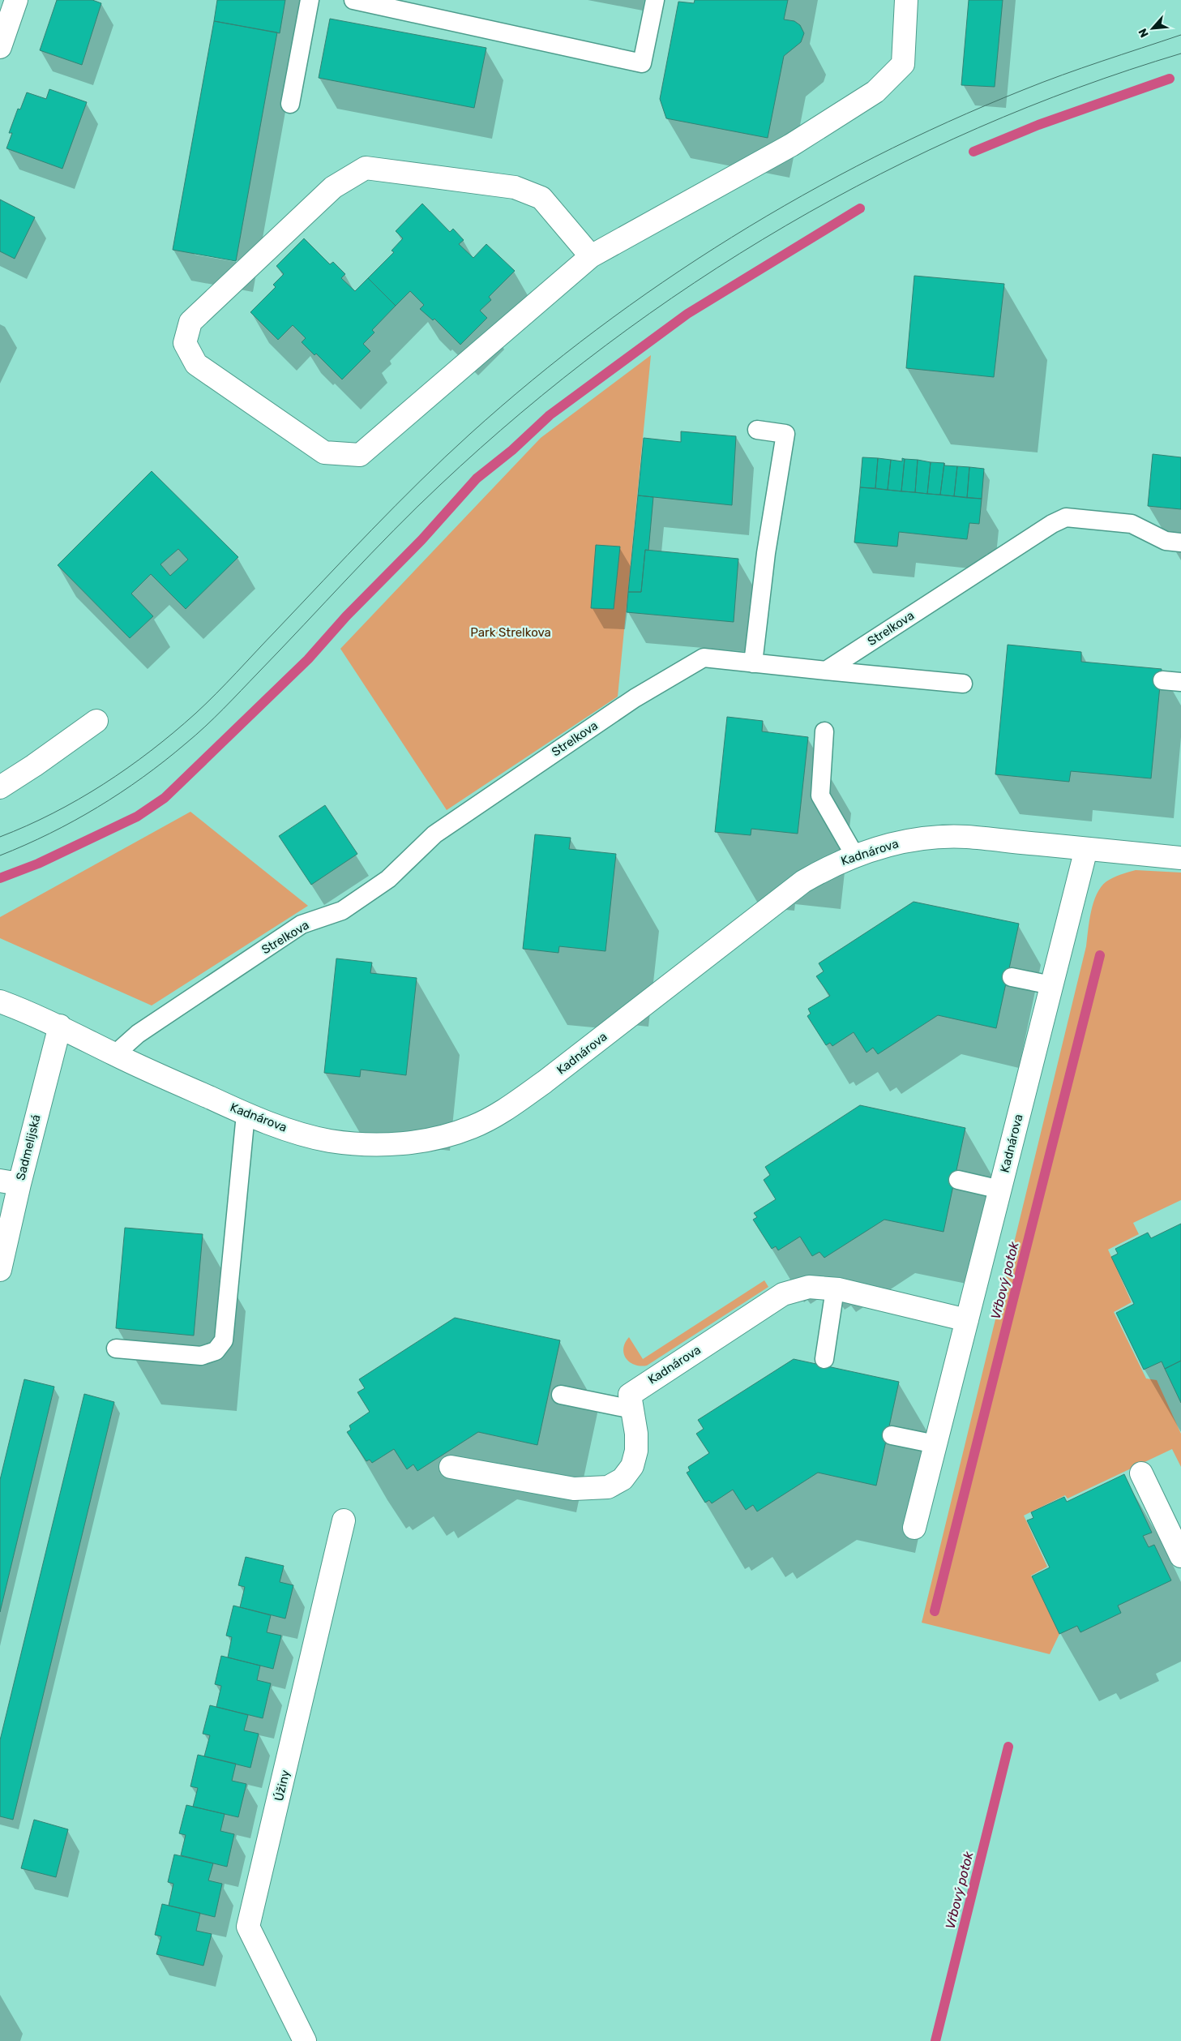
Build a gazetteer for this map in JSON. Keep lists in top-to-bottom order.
{
  "streets": {
    "street": ["Kadnárova", "Sadmelijská", "Úžiny"],
    "lane": ["Strelkova"]
  },
  "crossings": [
    ["Strelkova", "Kadnárova"],
    ["Kadnárova", "Sadmelijská"]
  ],
  "water": ["Vŕbový potok"],
  "parks": ["Park Strelkova"],
  "north": "bottom left"
}
